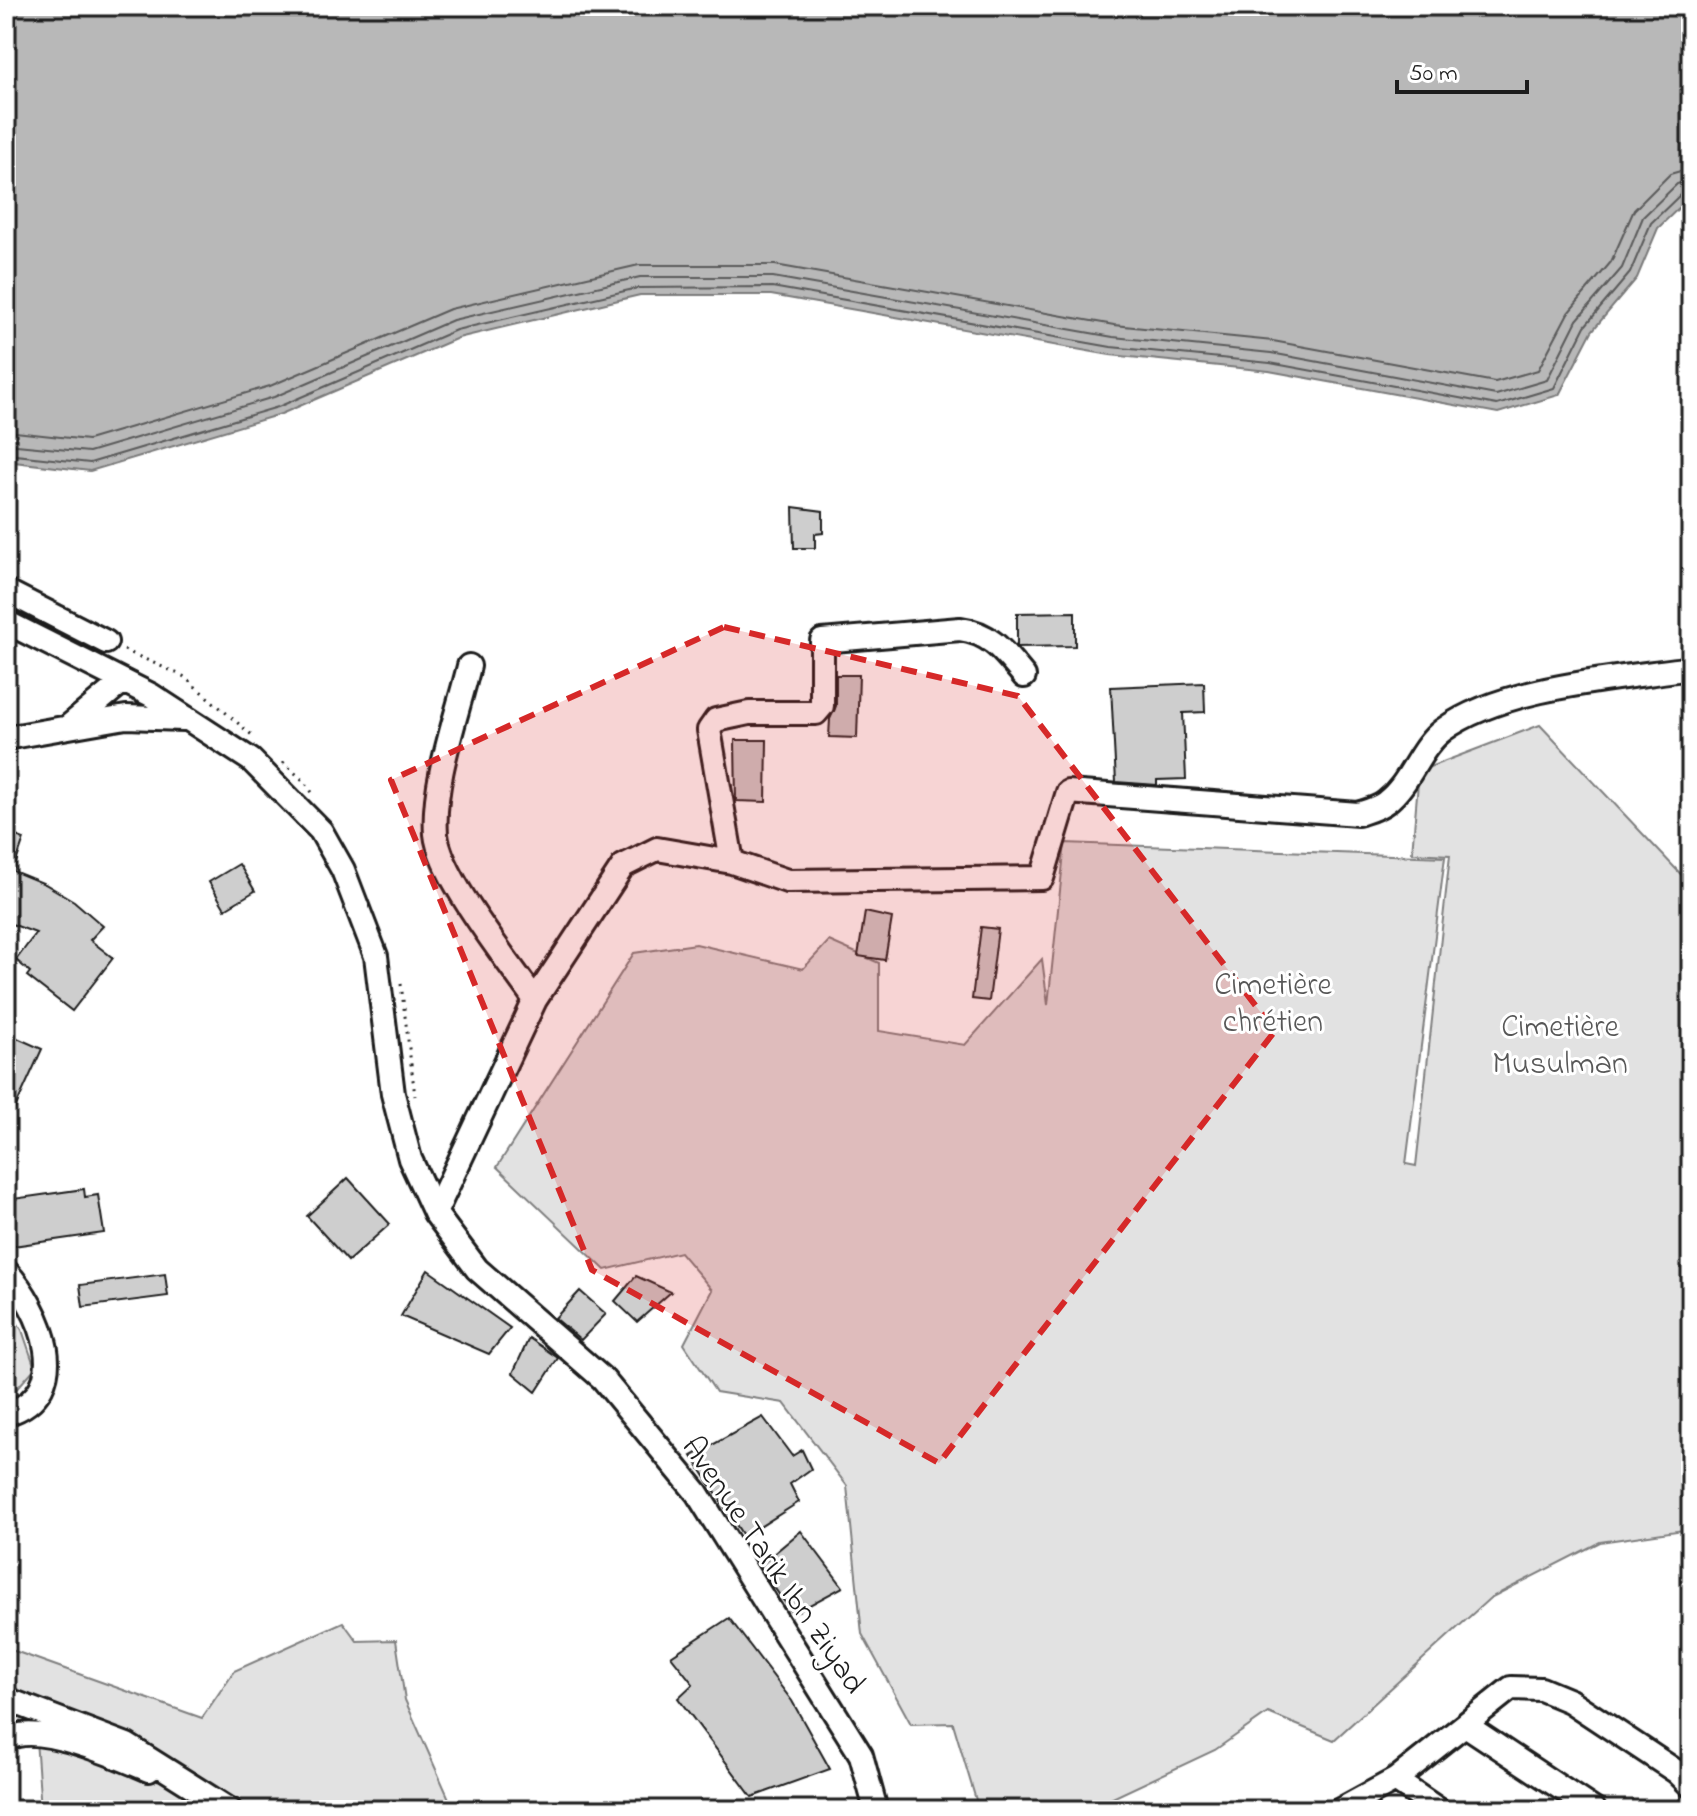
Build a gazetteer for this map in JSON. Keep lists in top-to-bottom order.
{
  "streets": {
    "street": ["Avenue Tarik Ibn Ziyad"]
  },
  "parks": ["Cimetière chrétien", "Cimetière Musulman"],
  "scale_bar": "50 m"
}
